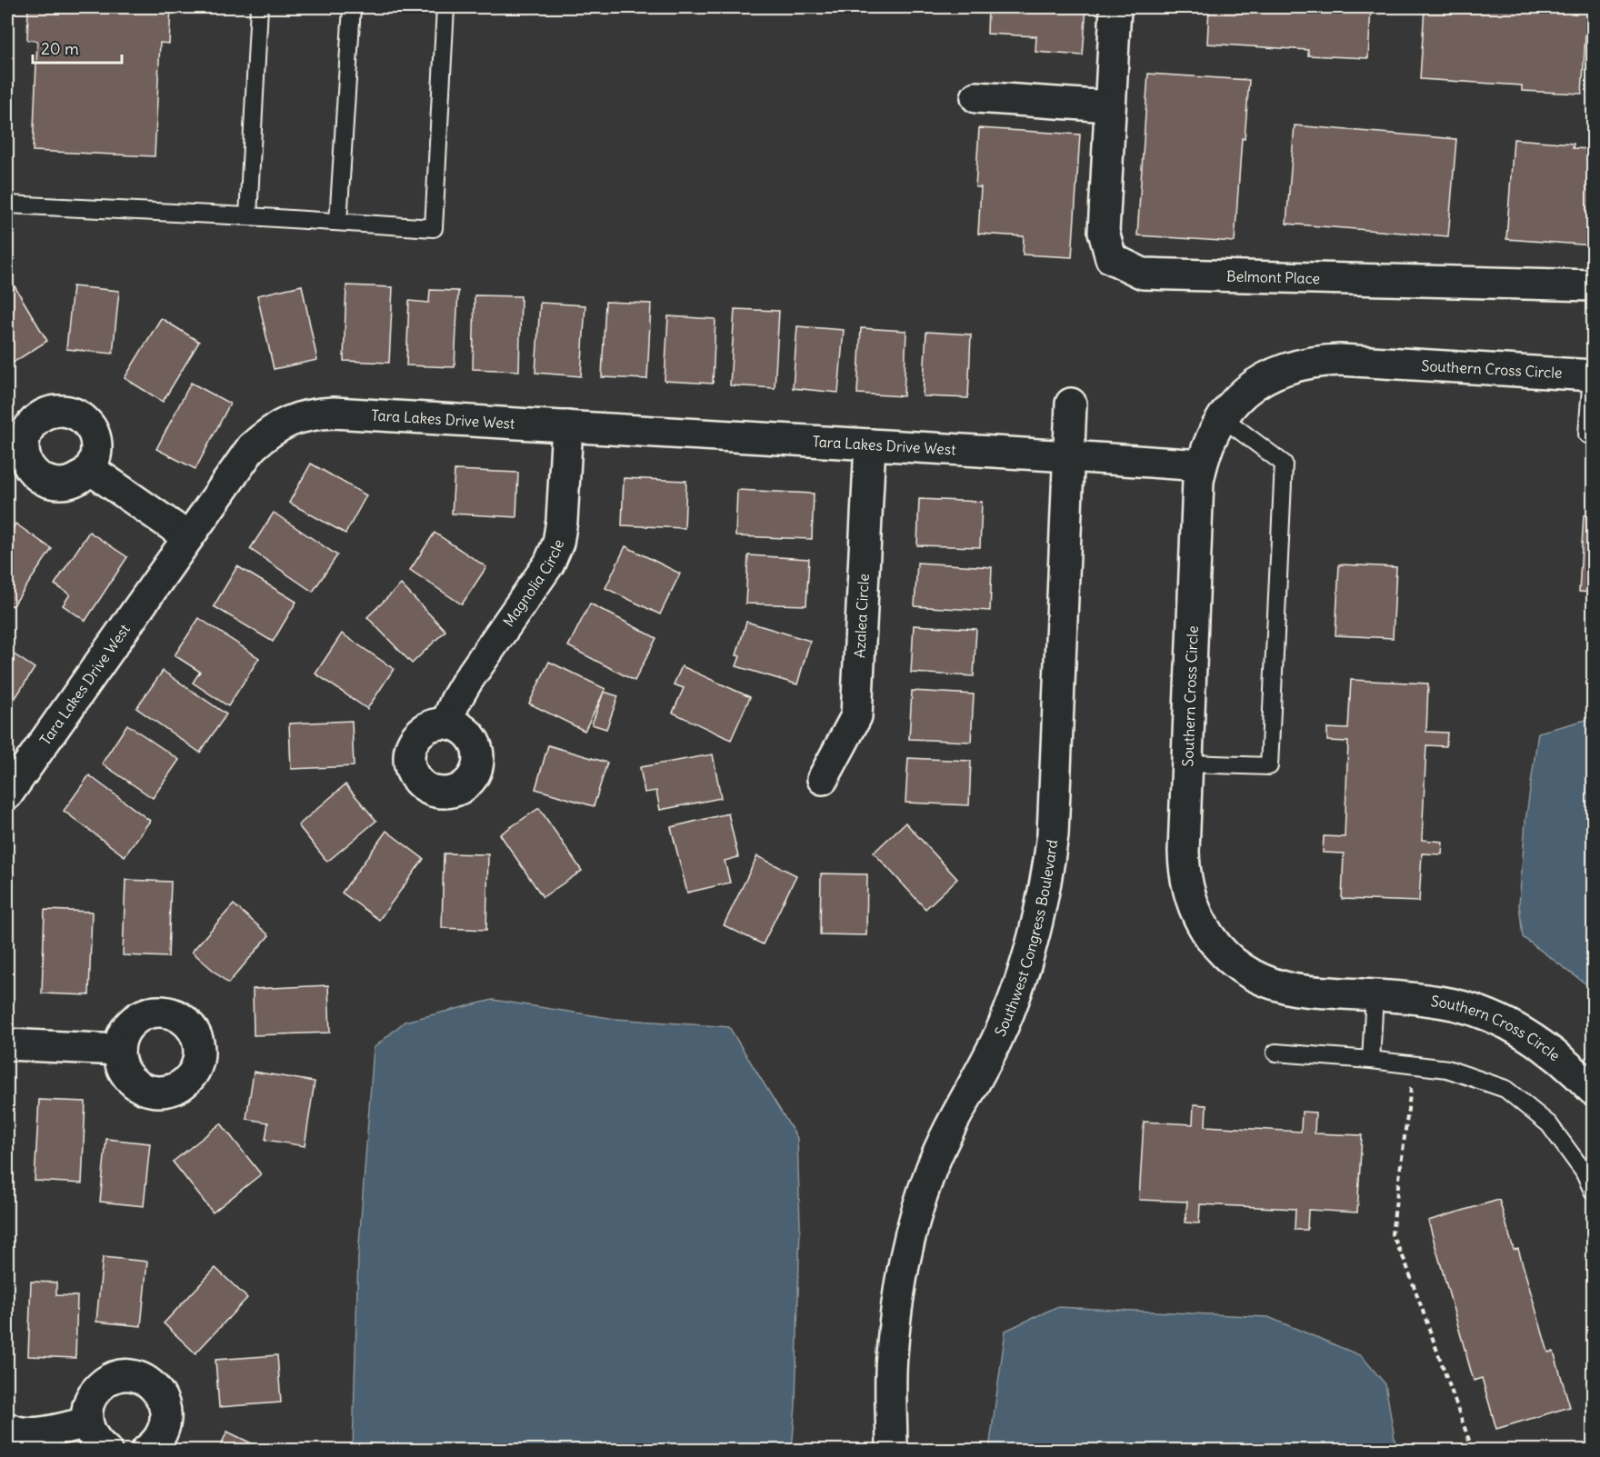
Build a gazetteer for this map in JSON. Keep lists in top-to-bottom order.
{
  "streets": {
    "street": [
      "Belmont Place",
      "Southern Cross Circle",
      "Tara Lakes Drive West",
      "Magnolia Circle",
      "Azalea Circle",
      "Southwest Congress Boulevard"
    ]
  },
  "crossings": [
    ["Southern Cross Circle", "Tara Lakes Drive West"],
    ["Tara Lakes Drive West", "Magnolia Circle"],
    ["Tara Lakes Drive West", "Azalea Circle"],
    ["Tara Lakes Drive West", "Southwest Congress Boulevard"]
  ],
  "scale_bar": "20 m"
}
